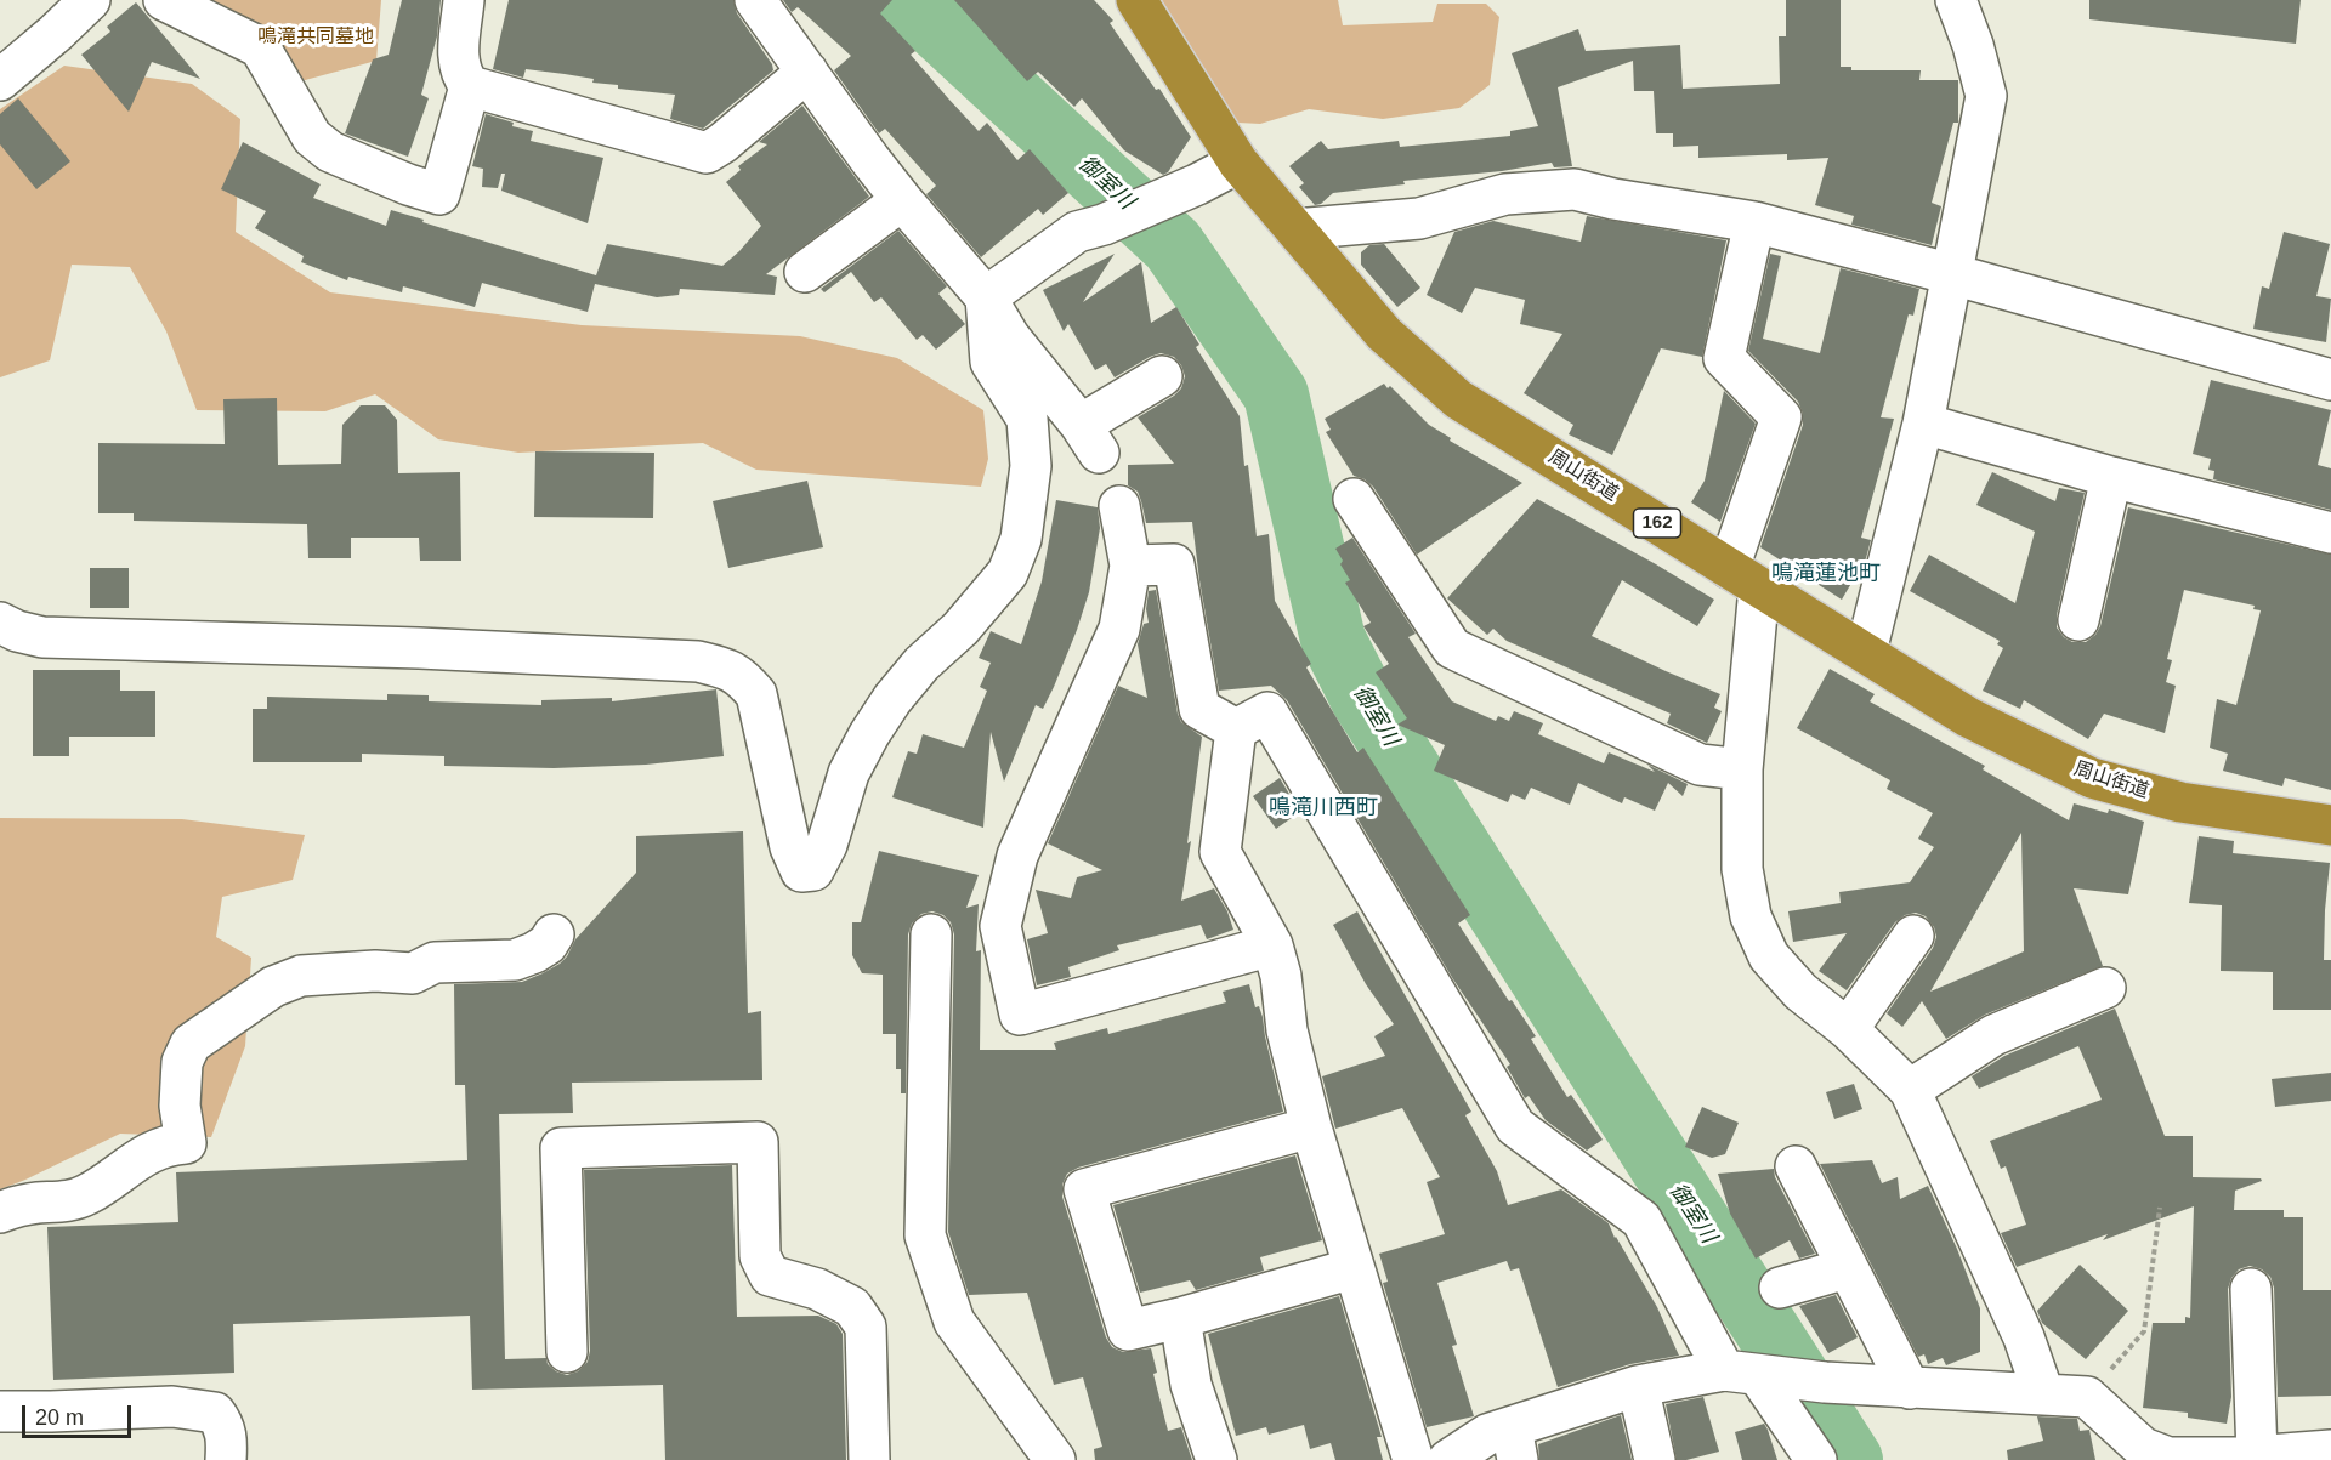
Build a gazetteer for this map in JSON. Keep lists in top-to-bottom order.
{
  "streets": {
    "highway": ["周山街道", "162"]
  },
  "districts": ["鳴滝蓮池町", "鳴滝川西町"],
  "water": ["御室川"],
  "parks": ["鳴滝共同墓地"],
  "scale_bar": "20 m"
}
